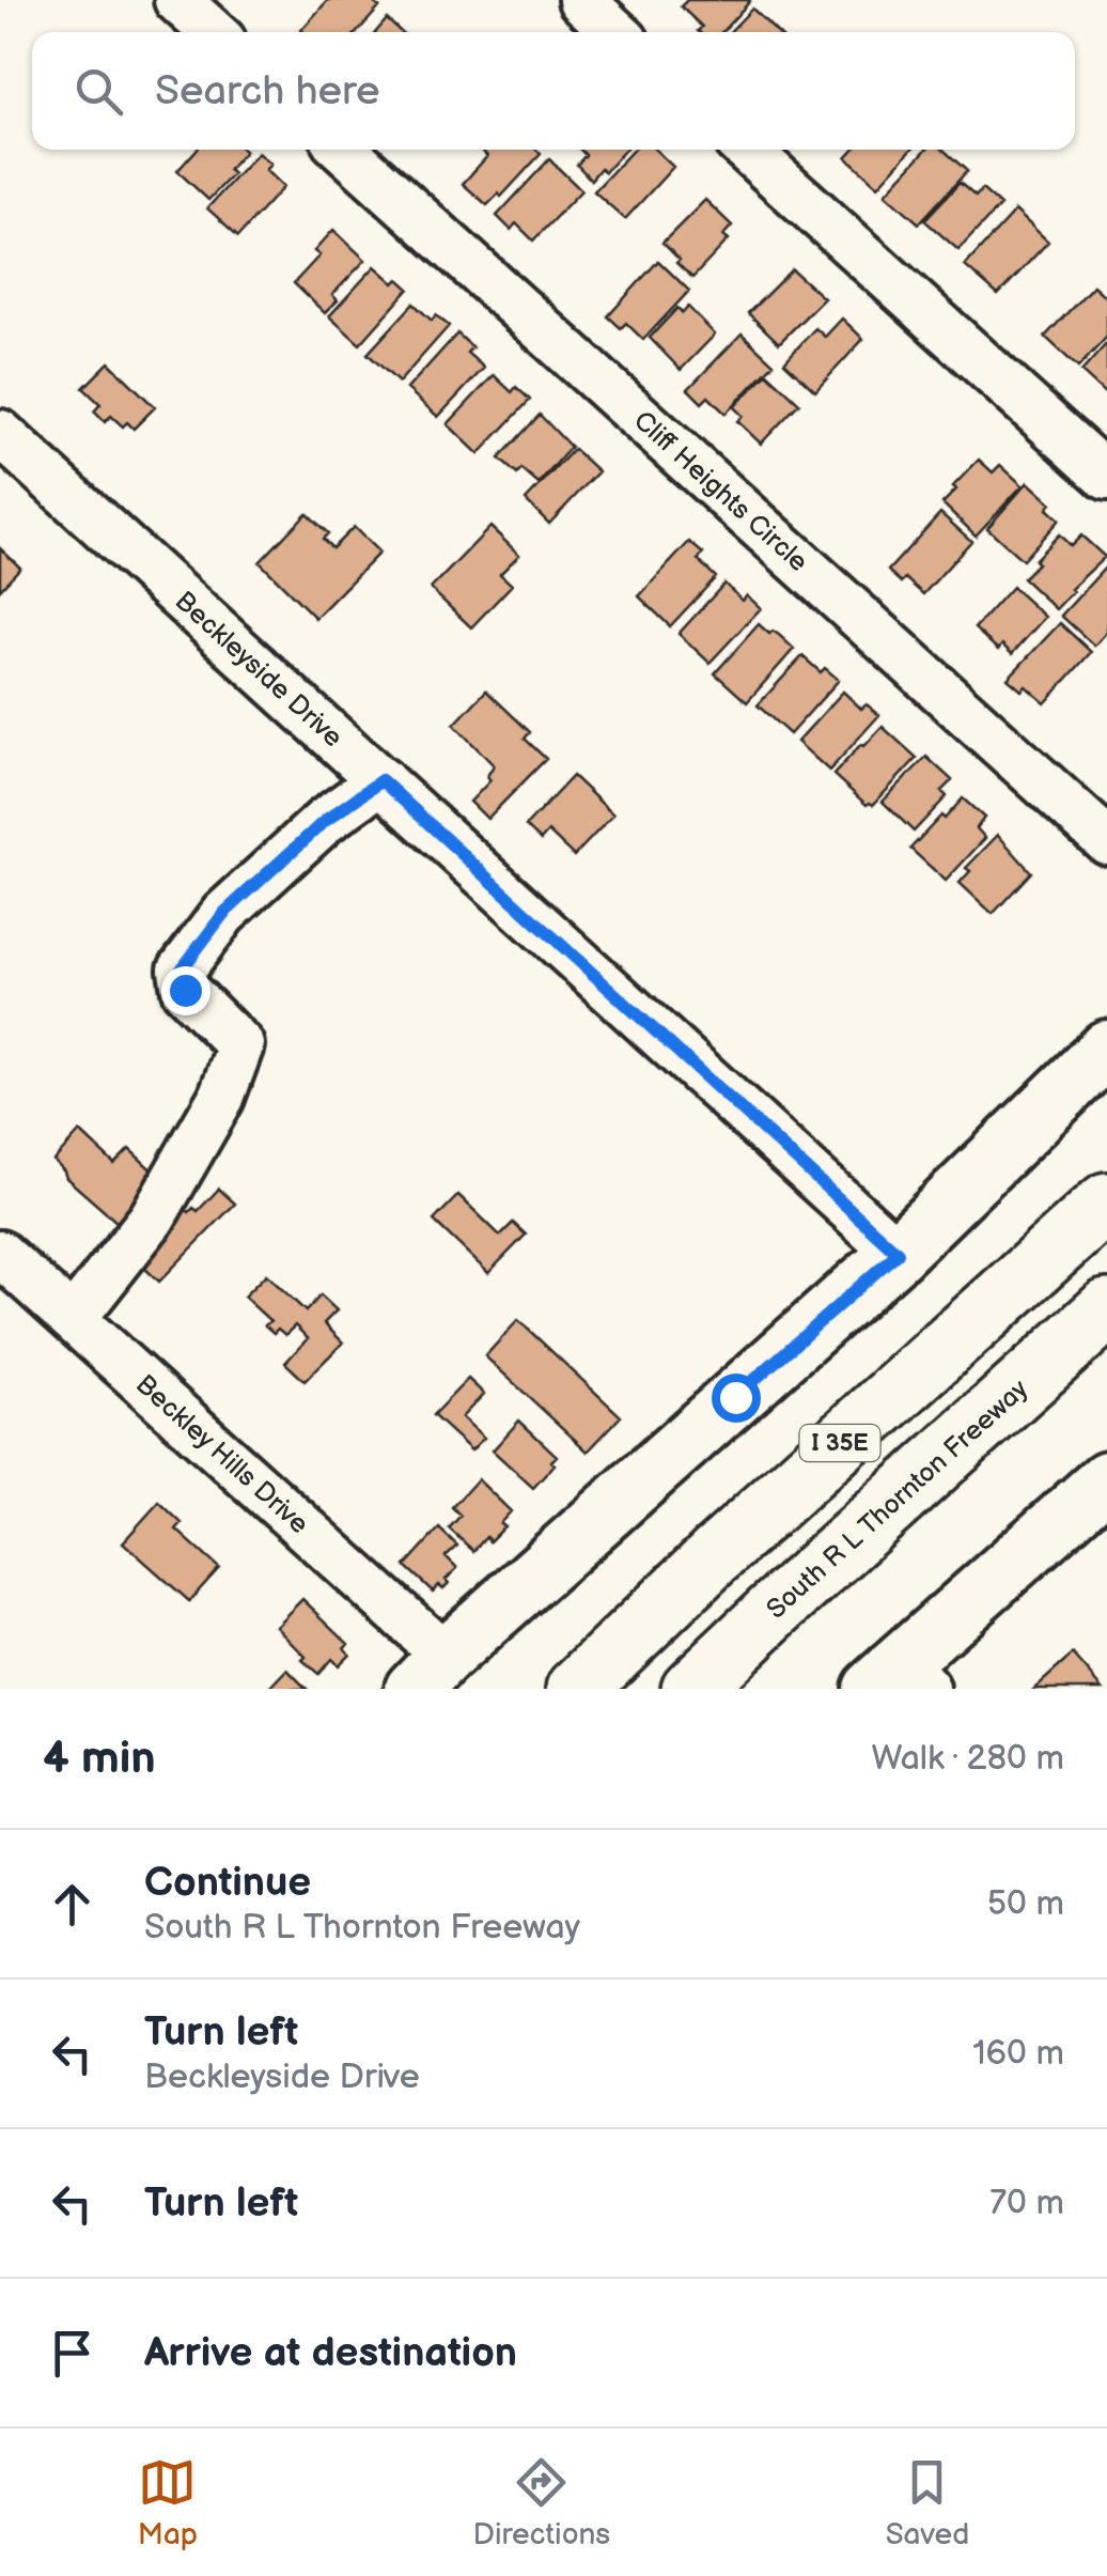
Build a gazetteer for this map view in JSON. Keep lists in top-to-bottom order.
{
  "streets": {
    "highway": ["I 35E", "South R L Thornton Freeway"],
    "street": ["Cliff Heights Circle", "Beckleyside Drive", "Beckley Hills Drive"]
  },
  "page": {
    "search": "Search here",
    "heading": ["4 min", "Walk · 280 m"],
    "list": [
      ["Continue", "South R L Thornton Freeway", "50 m"],
      ["Turn left", "Beckleyside Drive", "160 m"],
      ["Turn left", "70 m"],
      "Arrive at destination"
    ],
    "nav": ["Map", "Directions", "Saved"]
  }
}
